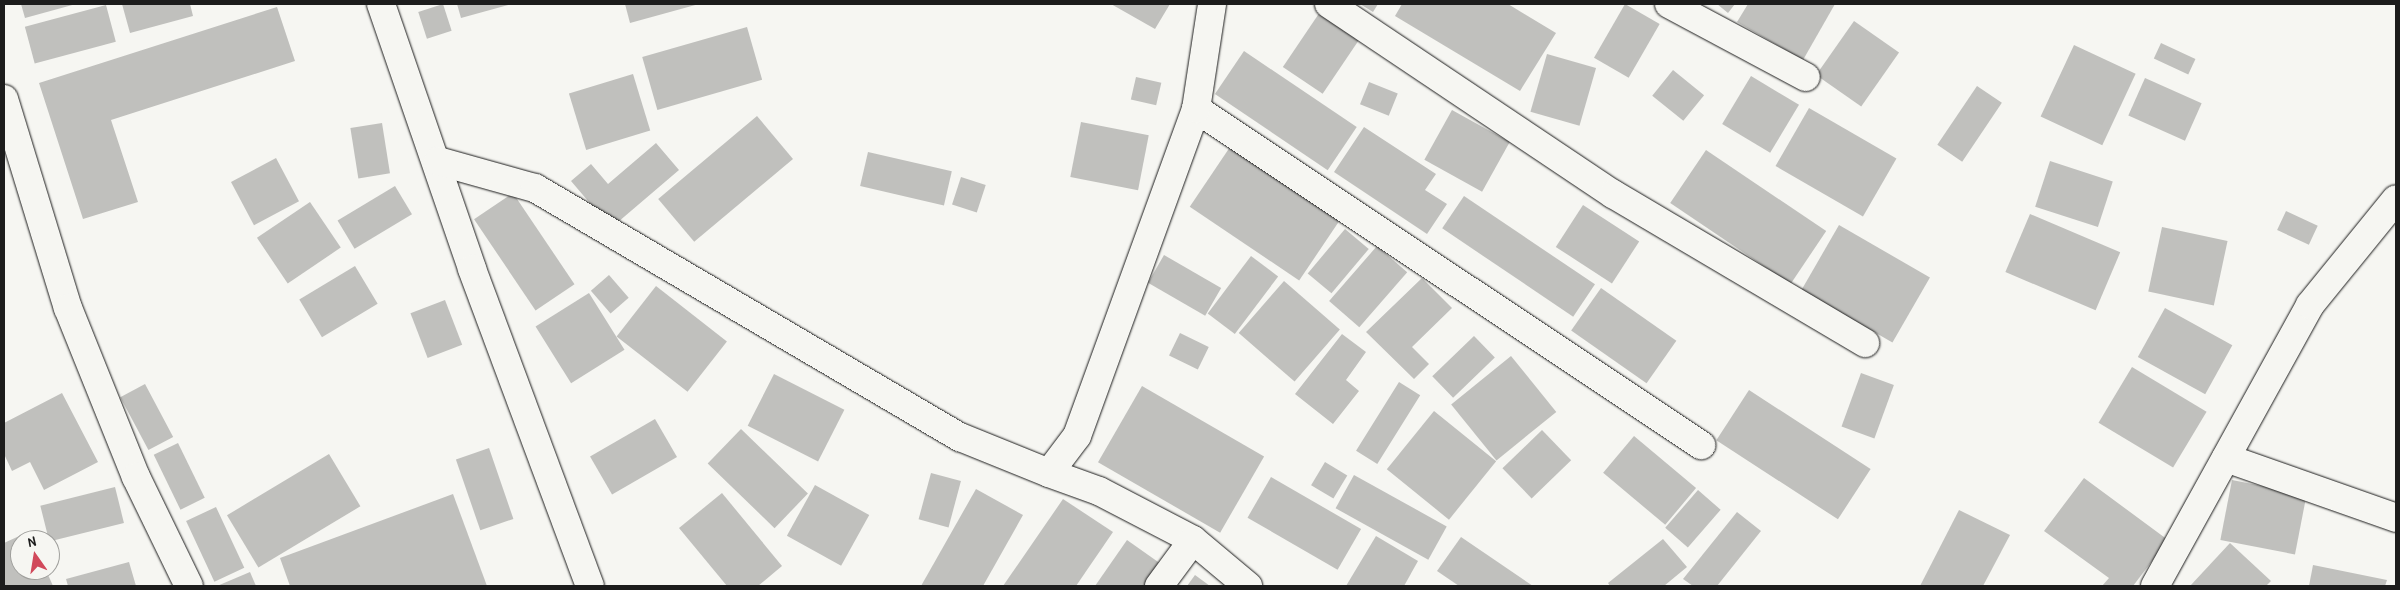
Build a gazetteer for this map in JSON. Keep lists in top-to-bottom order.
{
  "north": "top"
}
